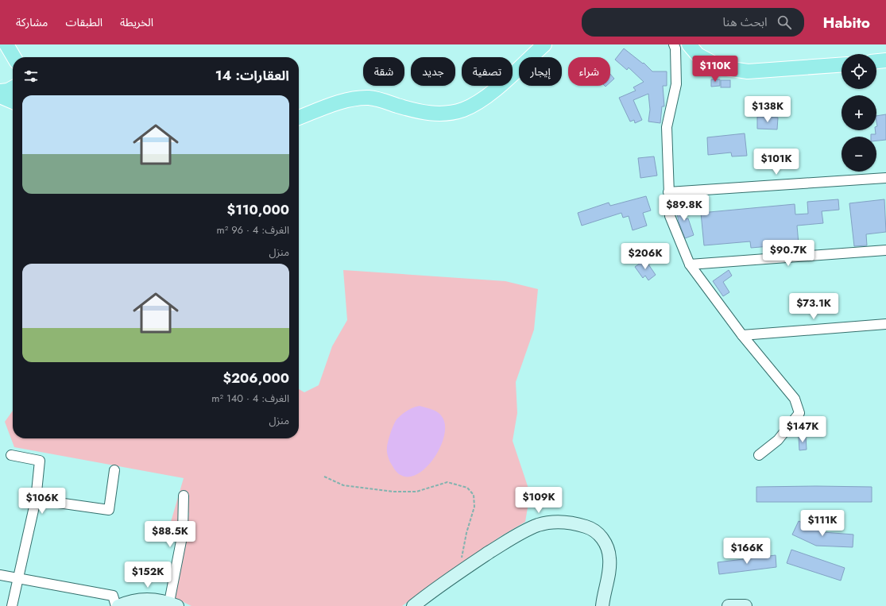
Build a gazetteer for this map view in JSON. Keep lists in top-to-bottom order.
{
  "page": {
    "header": "Habito",
    "search": "ابحث هنا",
    "nav": ["الخريطة", "الطبقات", "مشاركة"],
    "map_buttons": ["+", "−"],
    "price": [
      "$110K",
      "$138K",
      "$101K",
      "$89.8K",
      "$90.7K",
      "$206K",
      "$73.1K",
      "$147K",
      "$109K",
      "$106K",
      "$111K",
      "$88.5K",
      "$166K",
      "$152K"
    ],
    "chip": [
      "شراء",
      "إيجار",
      "تصفية",
      "جديد",
      "شقة"
    ],
    "heading": "العقارات: 14",
    "list": [
      {
        "name": "$110,000",
        "note": "الغرف: 4 · 96 m² · منزل"
      },
      {
        "name": "$206,000",
        "note": "الغرف: 4 · 140 m² · منزل"
      }
    ]
  }
}
